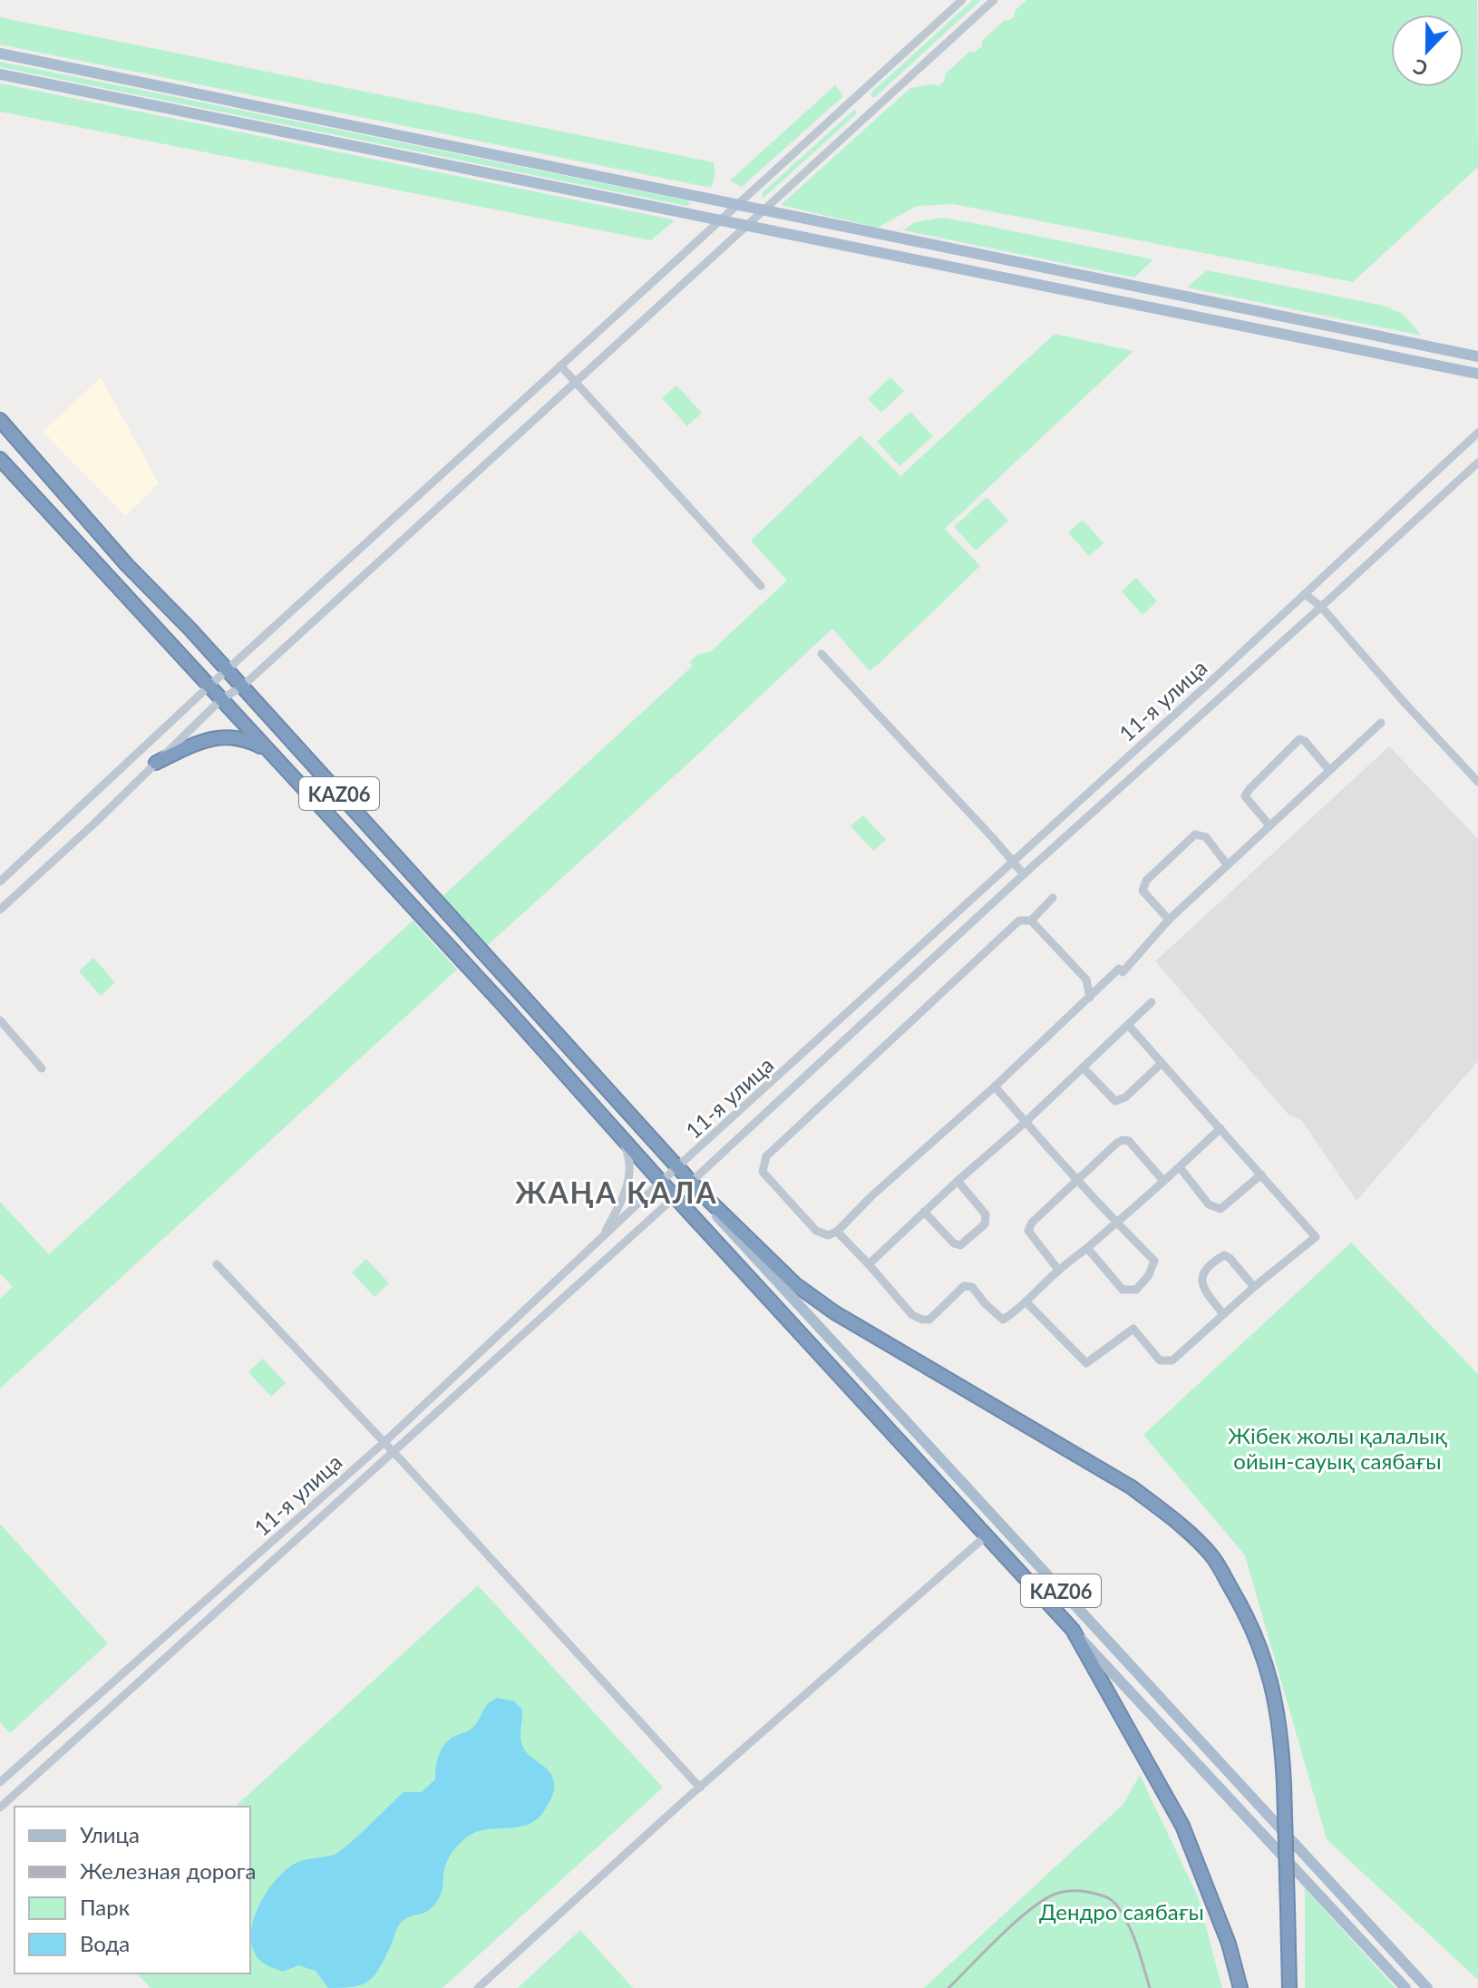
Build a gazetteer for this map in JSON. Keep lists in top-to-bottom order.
{
  "streets": {
    "highway": ["KАZ06"],
    "street": ["11-я улица"]
  },
  "crossings": [
    ["11-я улица", "KАZ06"]
  ],
  "districts": ["ЖАҢА ҚАЛА"],
  "parks": ["Жібек жолы қалалық ойын-сауық саябағы", "Дендро саябағы"],
  "legend": [
    "Улица",
    "Железная дорога",
    "Парк",
    "Вода"
  ],
  "north": "bottom"
}
